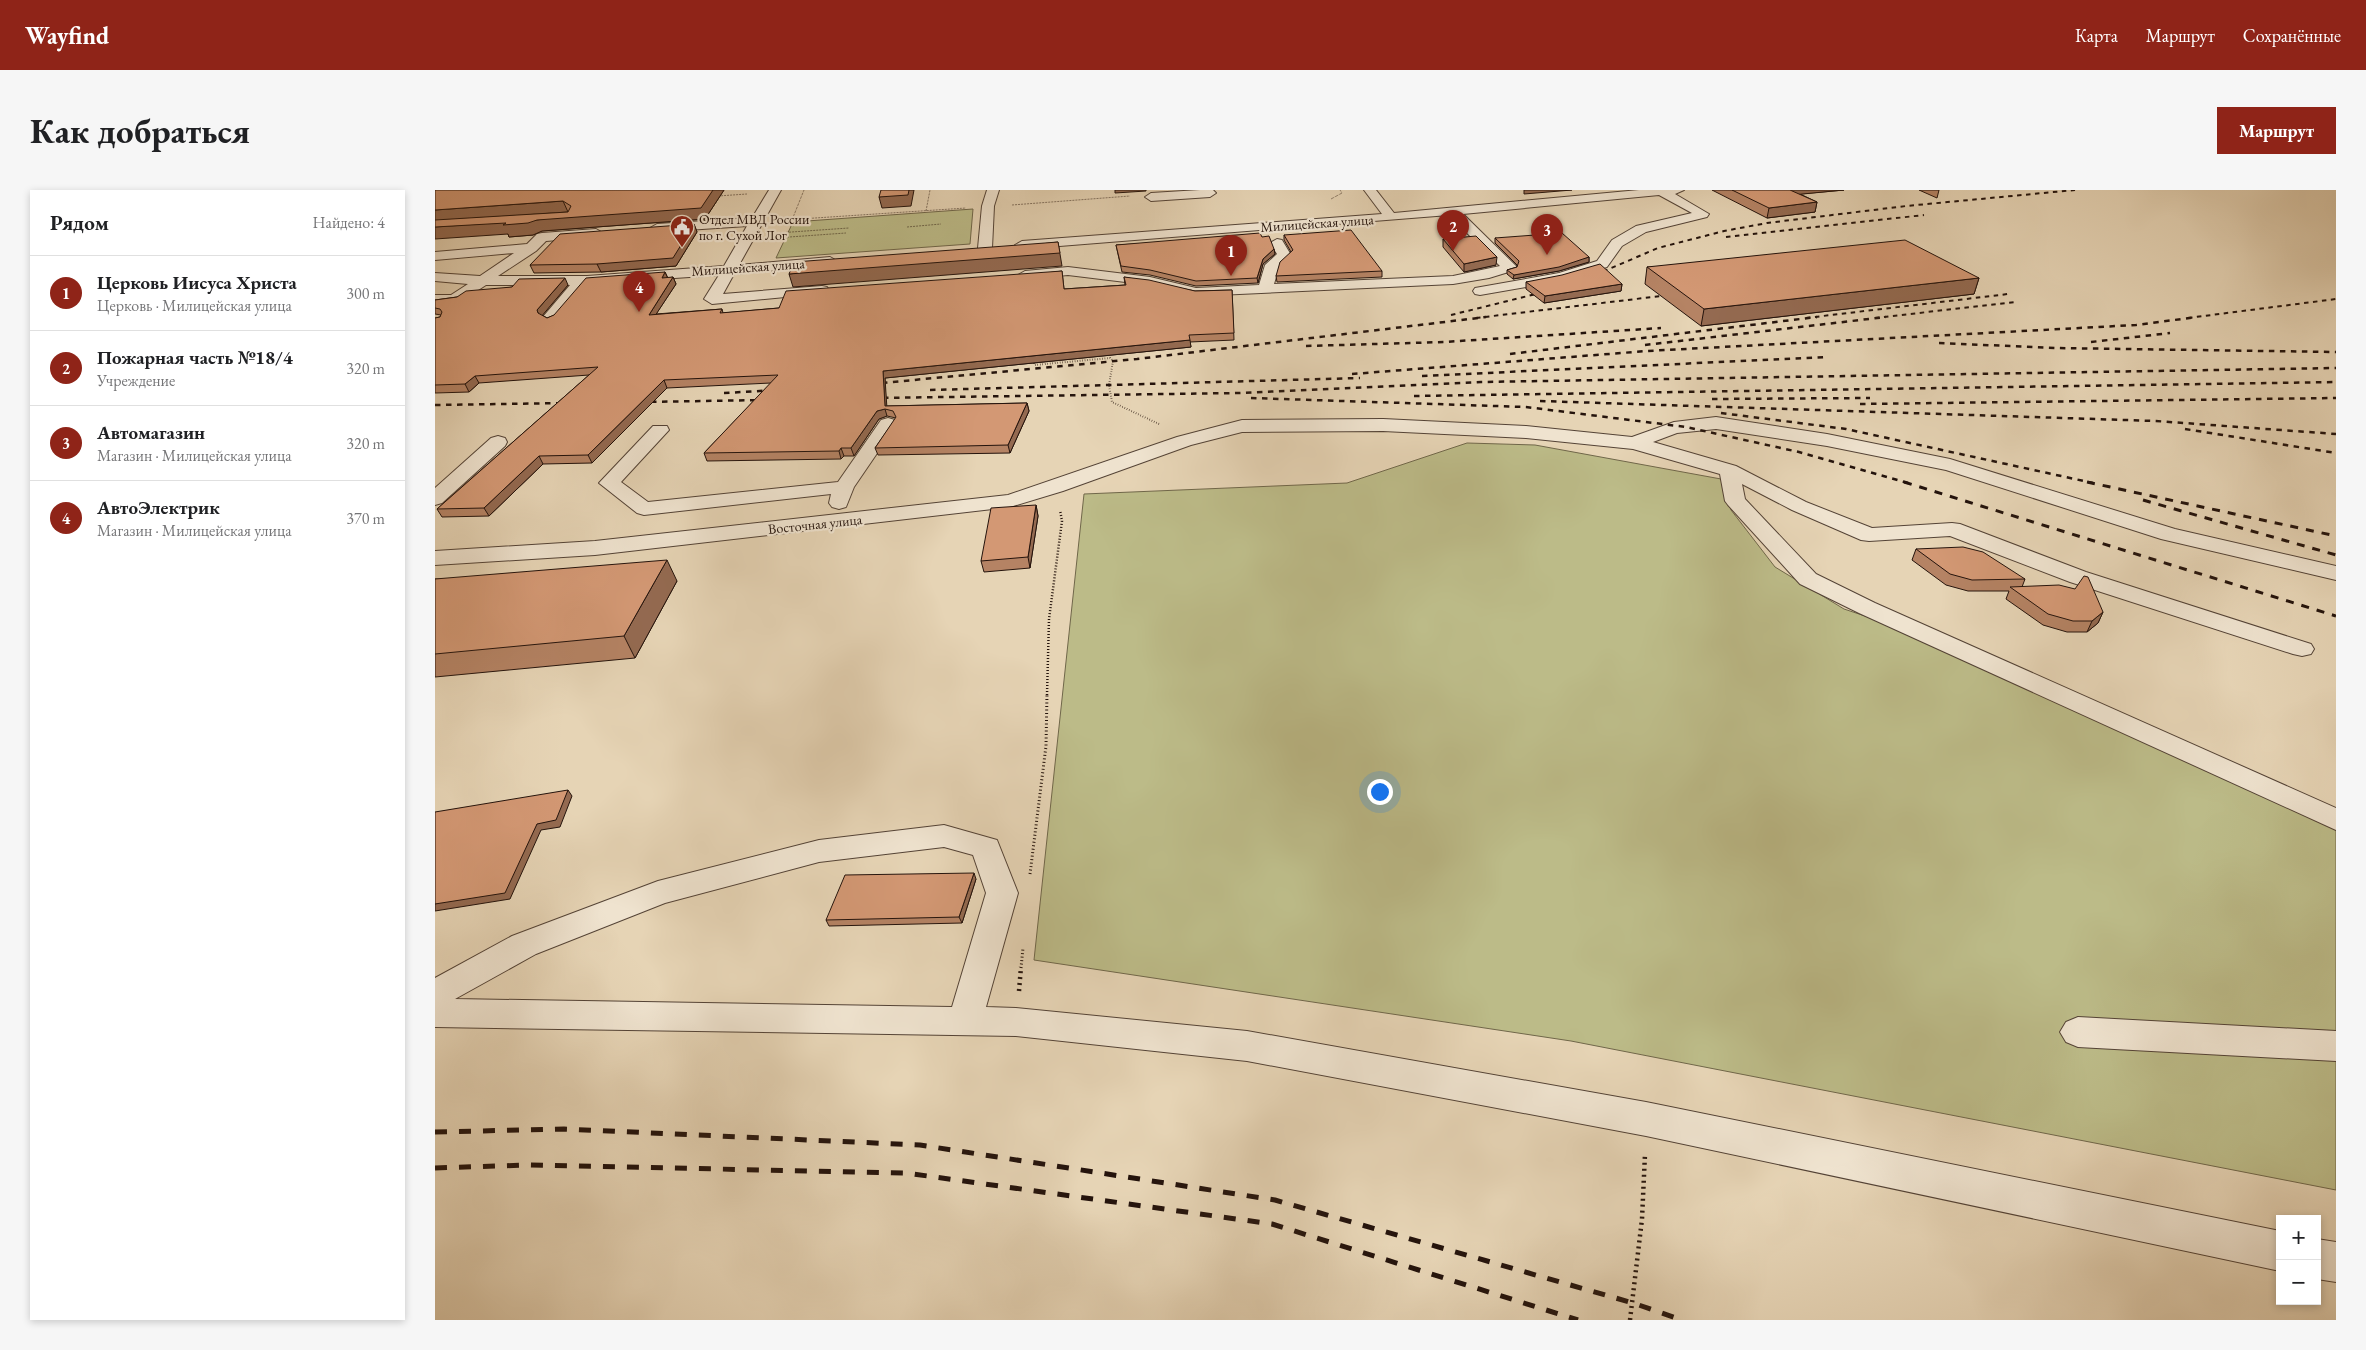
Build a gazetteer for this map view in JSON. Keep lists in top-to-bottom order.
{
  "streets": {
    "street": ["Милицейская улица", "Восточная улица"]
  },
  "places": {
    "public building": ["Отдел МВД России по г. Сухой Лог"]
  },
  "page": {
    "header": "Wayfind",
    "nav": ["Карта", "Маршрут", "Сохранённые"],
    "buttons": "Маршрут",
    "title": "Как добраться",
    "heading": ["Рядом", "Найдено: 4"],
    "pins": [
      "2",
      "3",
      "1",
      "4"
    ],
    "list": [
      {
        "mark": "1",
        "name": "Церковь Иисуса Христа",
        "note": "Церковь · Милицейская улица",
        "value": "300 m"
      },
      {
        "mark": "2",
        "name": "Пожарная часть №18/4",
        "note": "Учреждение",
        "value": "320 m"
      },
      {
        "mark": "3",
        "name": "Автомагазин",
        "note": "Магазин · Милицейская улица",
        "value": "320 m"
      },
      {
        "mark": "4",
        "name": "АвтоЭлектрик",
        "note": "Магазин · Милицейская улица",
        "value": "370 m"
      }
    ],
    "map_buttons": ["+", "−"]
  }
}
